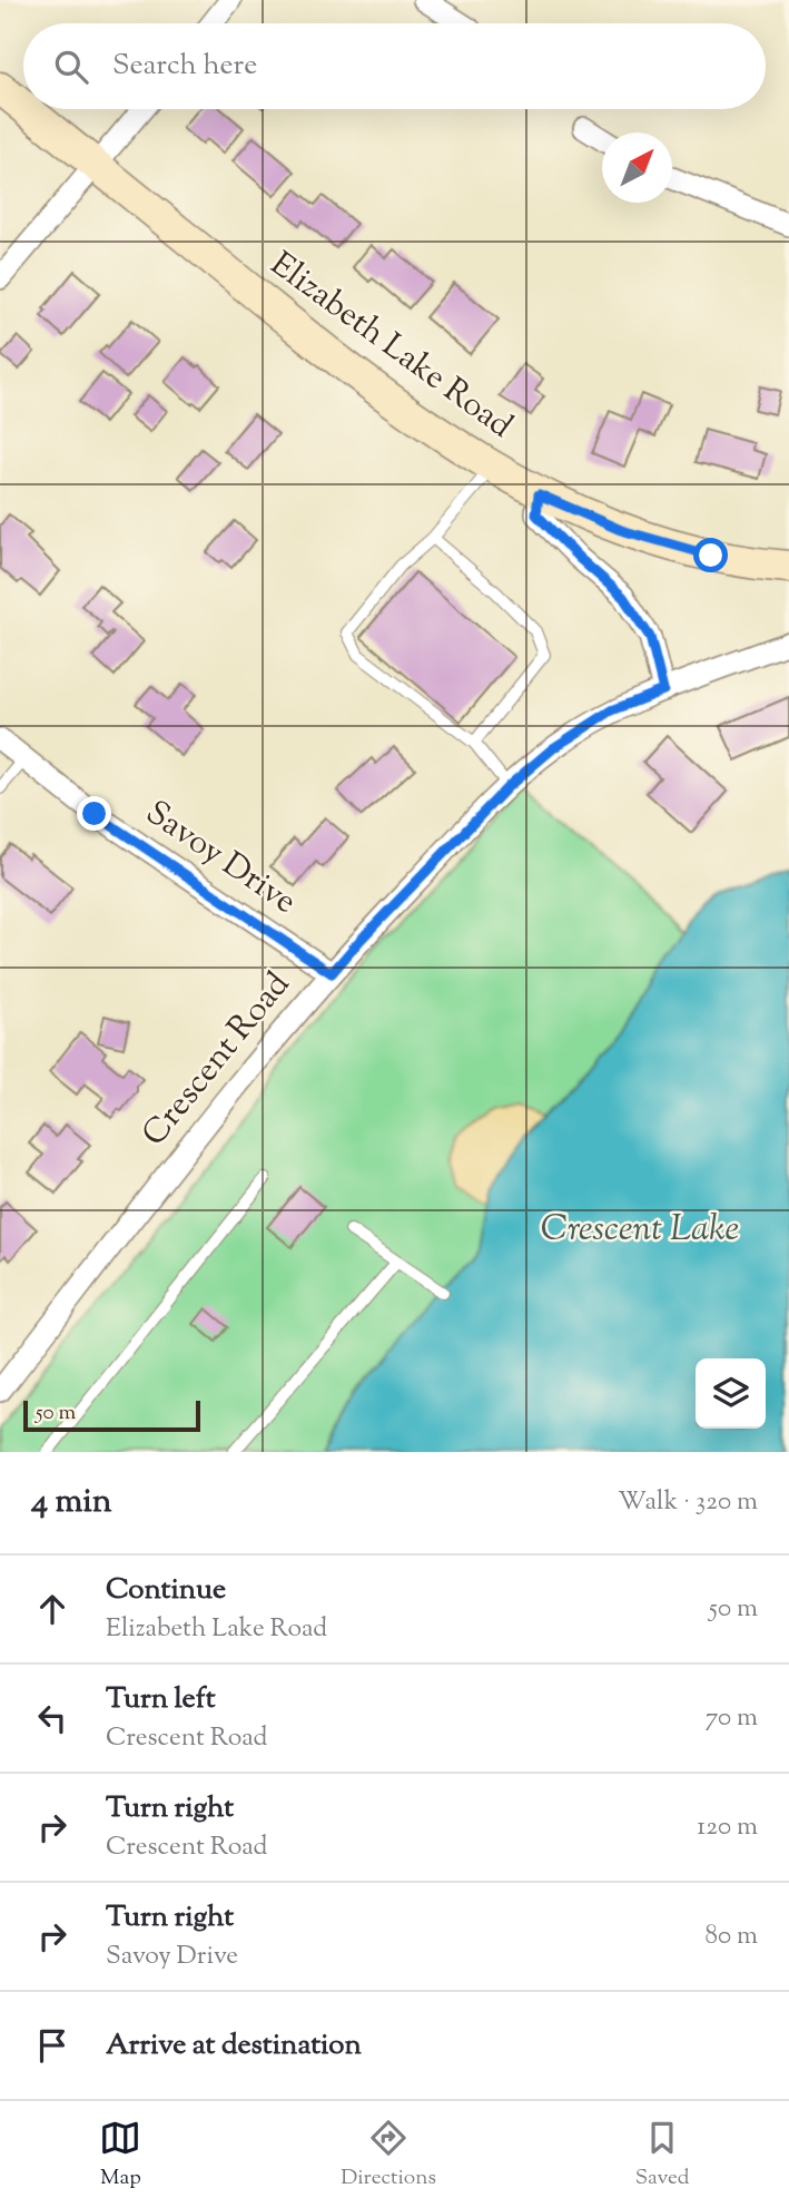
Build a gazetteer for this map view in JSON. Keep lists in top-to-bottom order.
{
  "streets": {
    "street": ["Elizabeth Lake Road", "Savoy Drive", "Crescent Road"]
  },
  "crossings": [
    ["Savoy Drive", "Crescent Road"]
  ],
  "water": ["Crescent Lake"],
  "scale_bar": "50 m",
  "north": "top right",
  "page": {
    "search": "Search here",
    "scale": "50 m",
    "heading": ["4 min", "Walk · 320 m"],
    "list": [
      ["Continue", "Elizabeth Lake Road", "50 m"],
      ["Turn left", "Crescent Road", "70 m"],
      ["Turn right", "Crescent Road", "120 m"],
      ["Turn right", "Savoy Drive", "80 m"],
      "Arrive at destination"
    ],
    "nav": ["Map", "Directions", "Saved"]
  }
}
